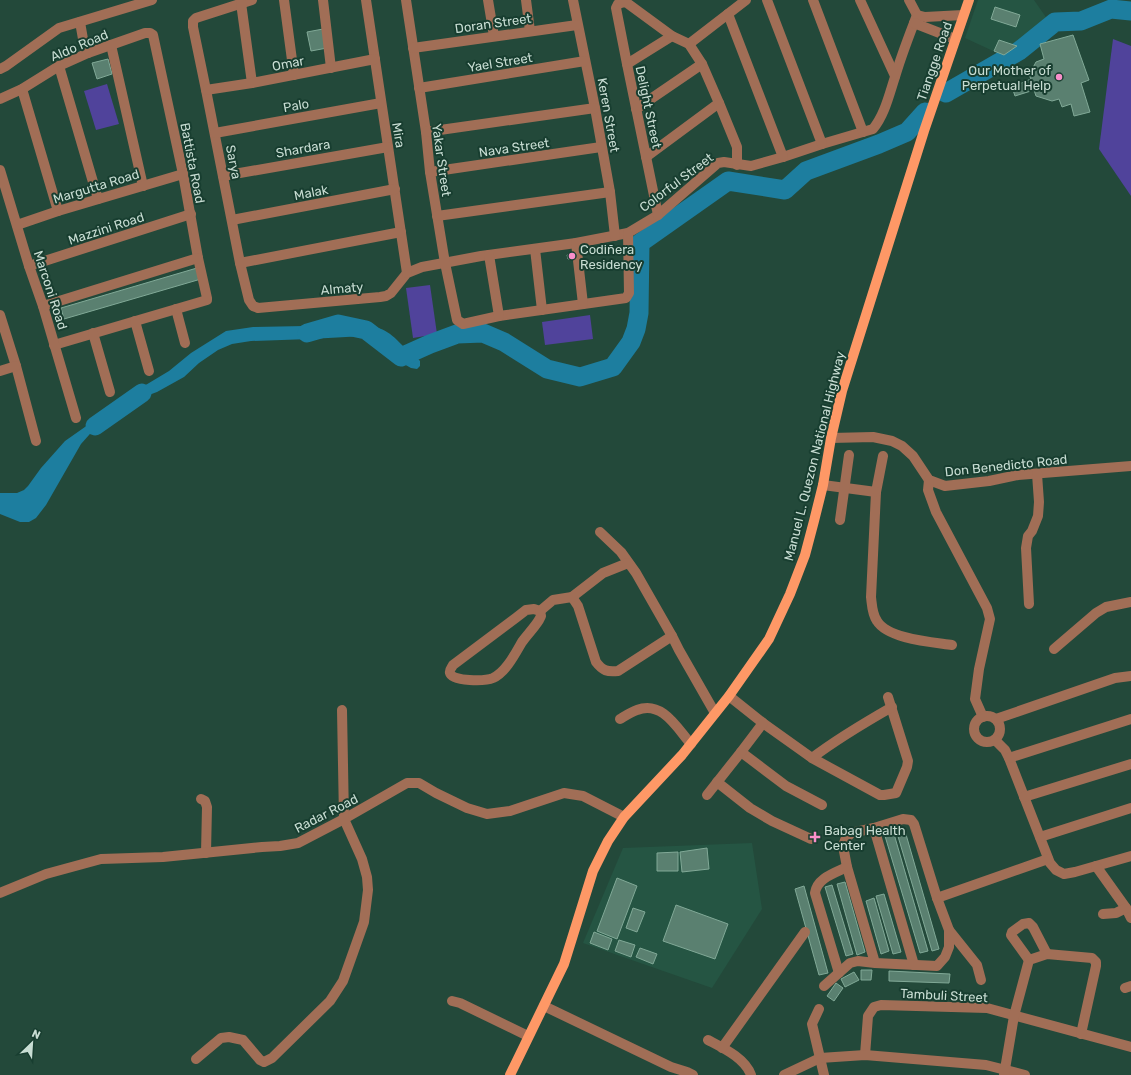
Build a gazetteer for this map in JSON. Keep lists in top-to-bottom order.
{
  "streets": {
    "main road": ["Tiangge Road", "Manuel L. Quezon National Highway"],
    "street": [
      "Doran Street",
      "Aldo Road",
      "Yael Street",
      "Omar",
      "Palo",
      "Delight Street",
      "Keren Street",
      "Mira",
      "Nava Street",
      "Shardara",
      "Yakar Street",
      "Sarya",
      "Battista Road",
      "Colorful Street",
      "Margutta Road",
      "Malak",
      "Mazzini Road",
      "Almaty",
      "Marconi Road",
      "Don Benedicto Road",
      "Radar Road",
      "Tambuli Street"
    ]
  },
  "crossings": [
    ["Doran Street", "Keren Street"],
    ["Doran Street", "Yakar Street"],
    ["Aldo Road", "Battista Road"],
    ["Tiangge Road", "Manuel L. Quezon National Highway"],
    ["Yael Street", "Keren Street"],
    ["Yael Street", "Yakar Street"],
    ["Omar", "Mira"],
    ["Omar", "Sarya"],
    ["Palo", "Mira"],
    ["Palo", "Sarya"],
    ["Delight Street", "Colorful Street"],
    ["Keren Street", "Nava Street"],
    ["Keren Street", "Colorful Street"],
    ["Mira", "Shardara"],
    ["Mira", "Malak"],
    ["Mira", "Almaty"],
    ["Nava Street", "Yakar Street"],
    ["Shardara", "Sarya"],
    ["Yakar Street", "Colorful Street"],
    ["Sarya", "Malak"],
    ["Sarya", "Almaty"],
    ["Battista Road", "Margutta Road"],
    ["Battista Road", "Mazzini Road"],
    ["Colorful Street", "Almaty"],
    ["Margutta Road", "Marconi Road"],
    ["Mazzini Road", "Marconi Road"],
    ["Manuel L. Quezon National Highway", "Don Benedicto Road"],
    ["Manuel L. Quezon National Highway", "Radar Road"]
  ],
  "places": {
    "other": ["Our Mother of Perpetual Help", "Codiñera Residency"],
    "health": ["Babag Health Center"]
  },
  "north": "top right"
}
